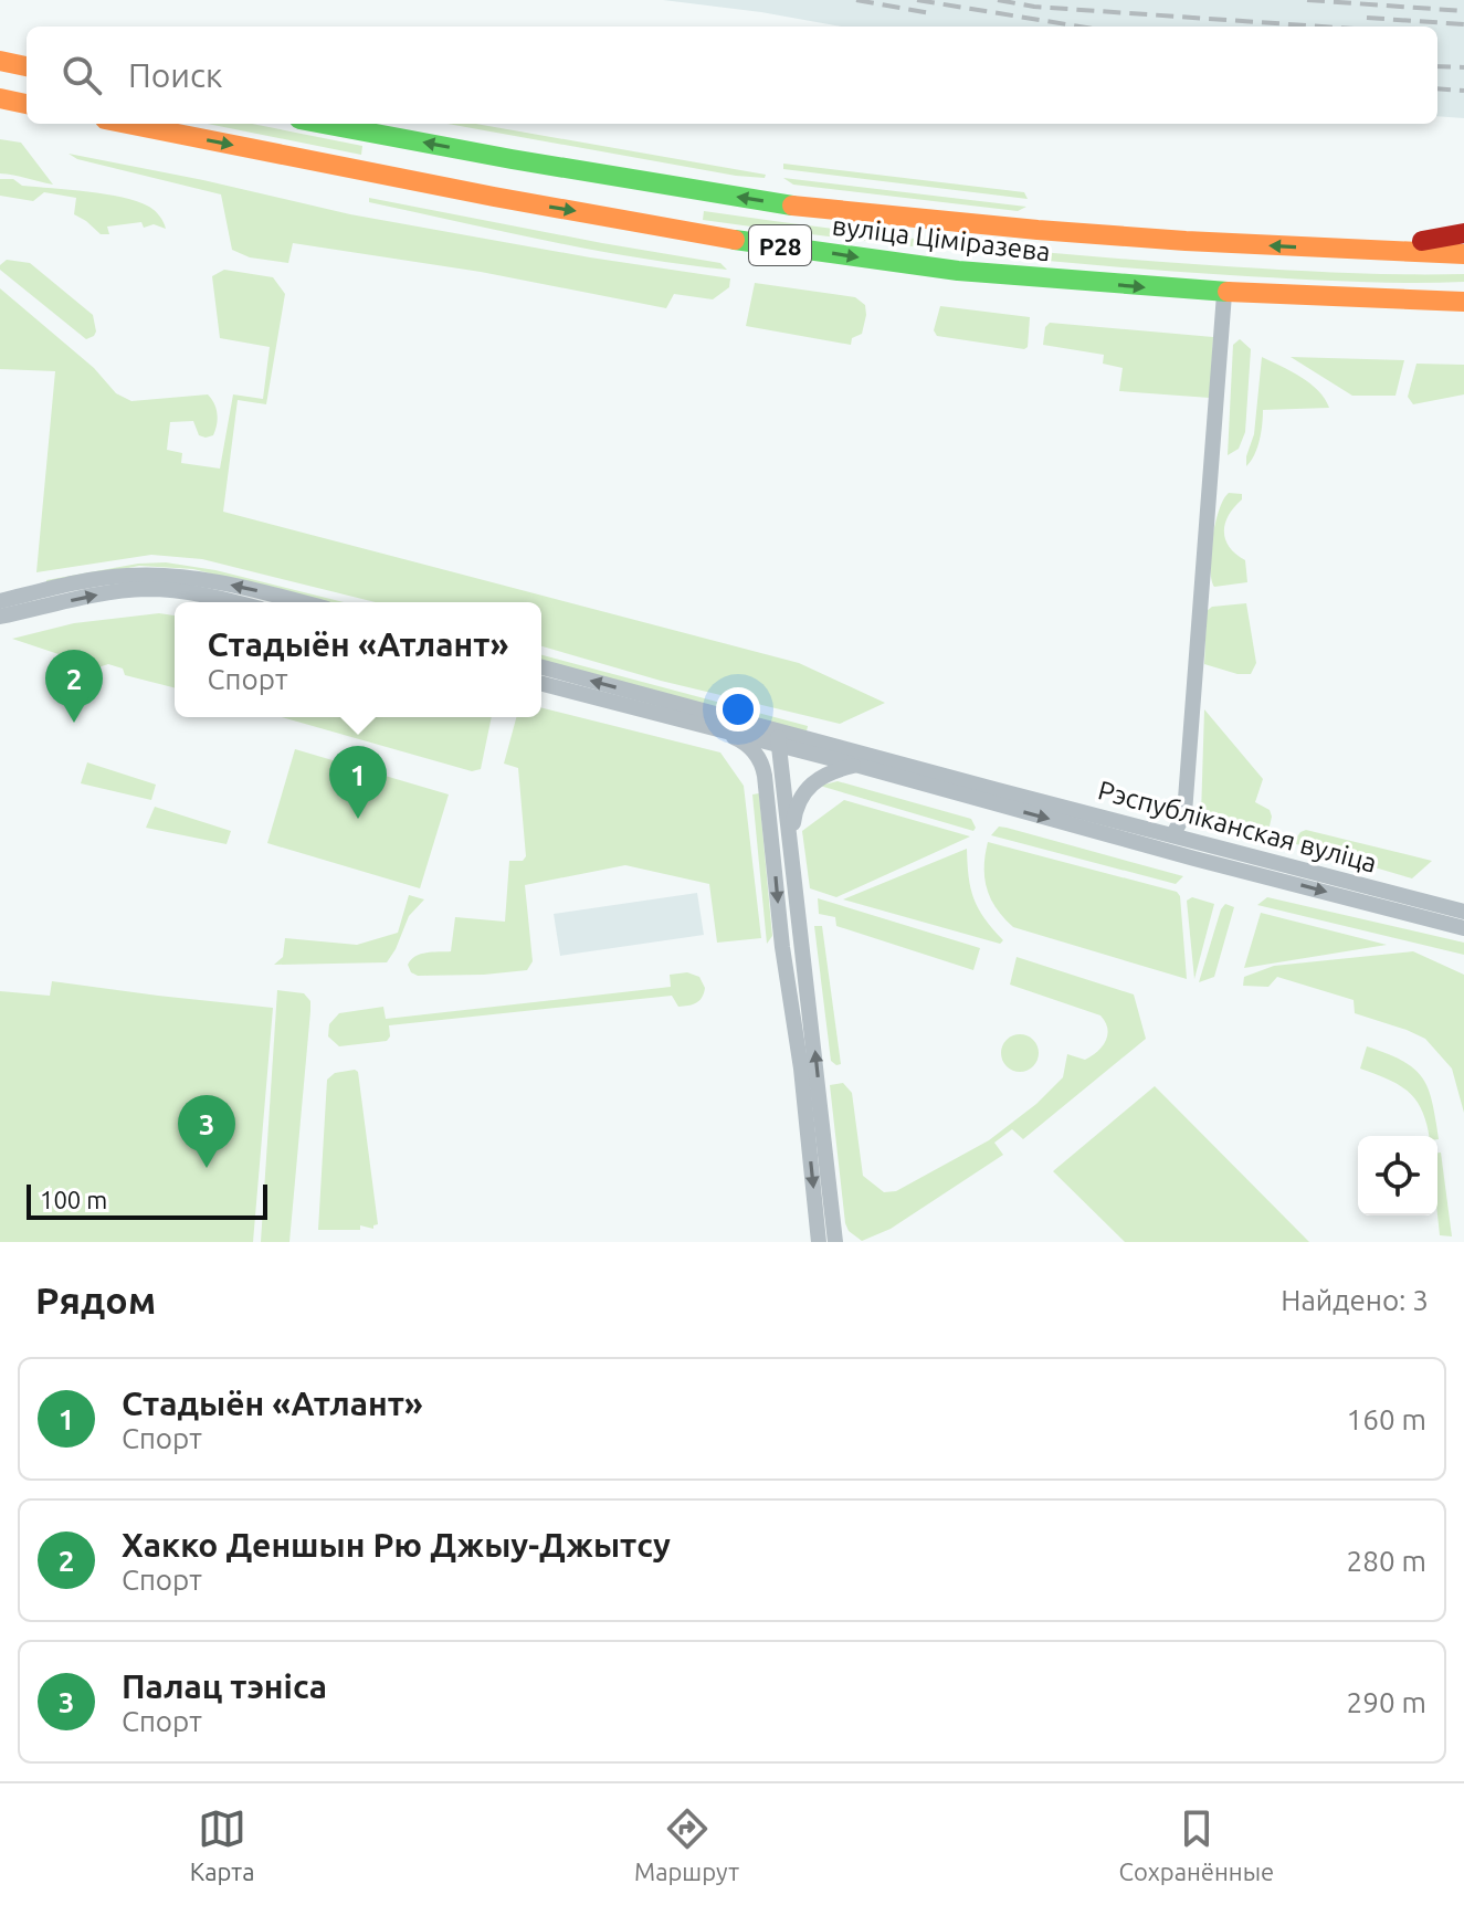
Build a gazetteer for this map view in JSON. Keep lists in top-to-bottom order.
{
  "streets": {
    "main road": ["вуліца Ціміразева", "Р28"],
    "street": ["Рэспубліканская вуліца"]
  },
  "scale_bar": "100 m",
  "page": {
    "search": "Поиск",
    "popup": ["Стадыён «Атлант»", "Спорт"],
    "pins": ["2", "1", "3"],
    "scale": "100 m",
    "heading": ["Рядом", "Найдено: 3"],
    "list": [
      {
        "mark": "1",
        "name": "Стадыён «Атлант»",
        "note": "Спорт",
        "value": "160 m"
      },
      {
        "mark": "2",
        "name": "Хакко Деншын Рю Джыу-Джытсу",
        "note": "Спорт",
        "value": "280 m"
      },
      {
        "mark": "3",
        "name": "Палац тэніса",
        "note": "Спорт",
        "value": "290 m"
      }
    ],
    "nav": ["Карта", "Маршрут", "Сохранённые"]
  }
}
